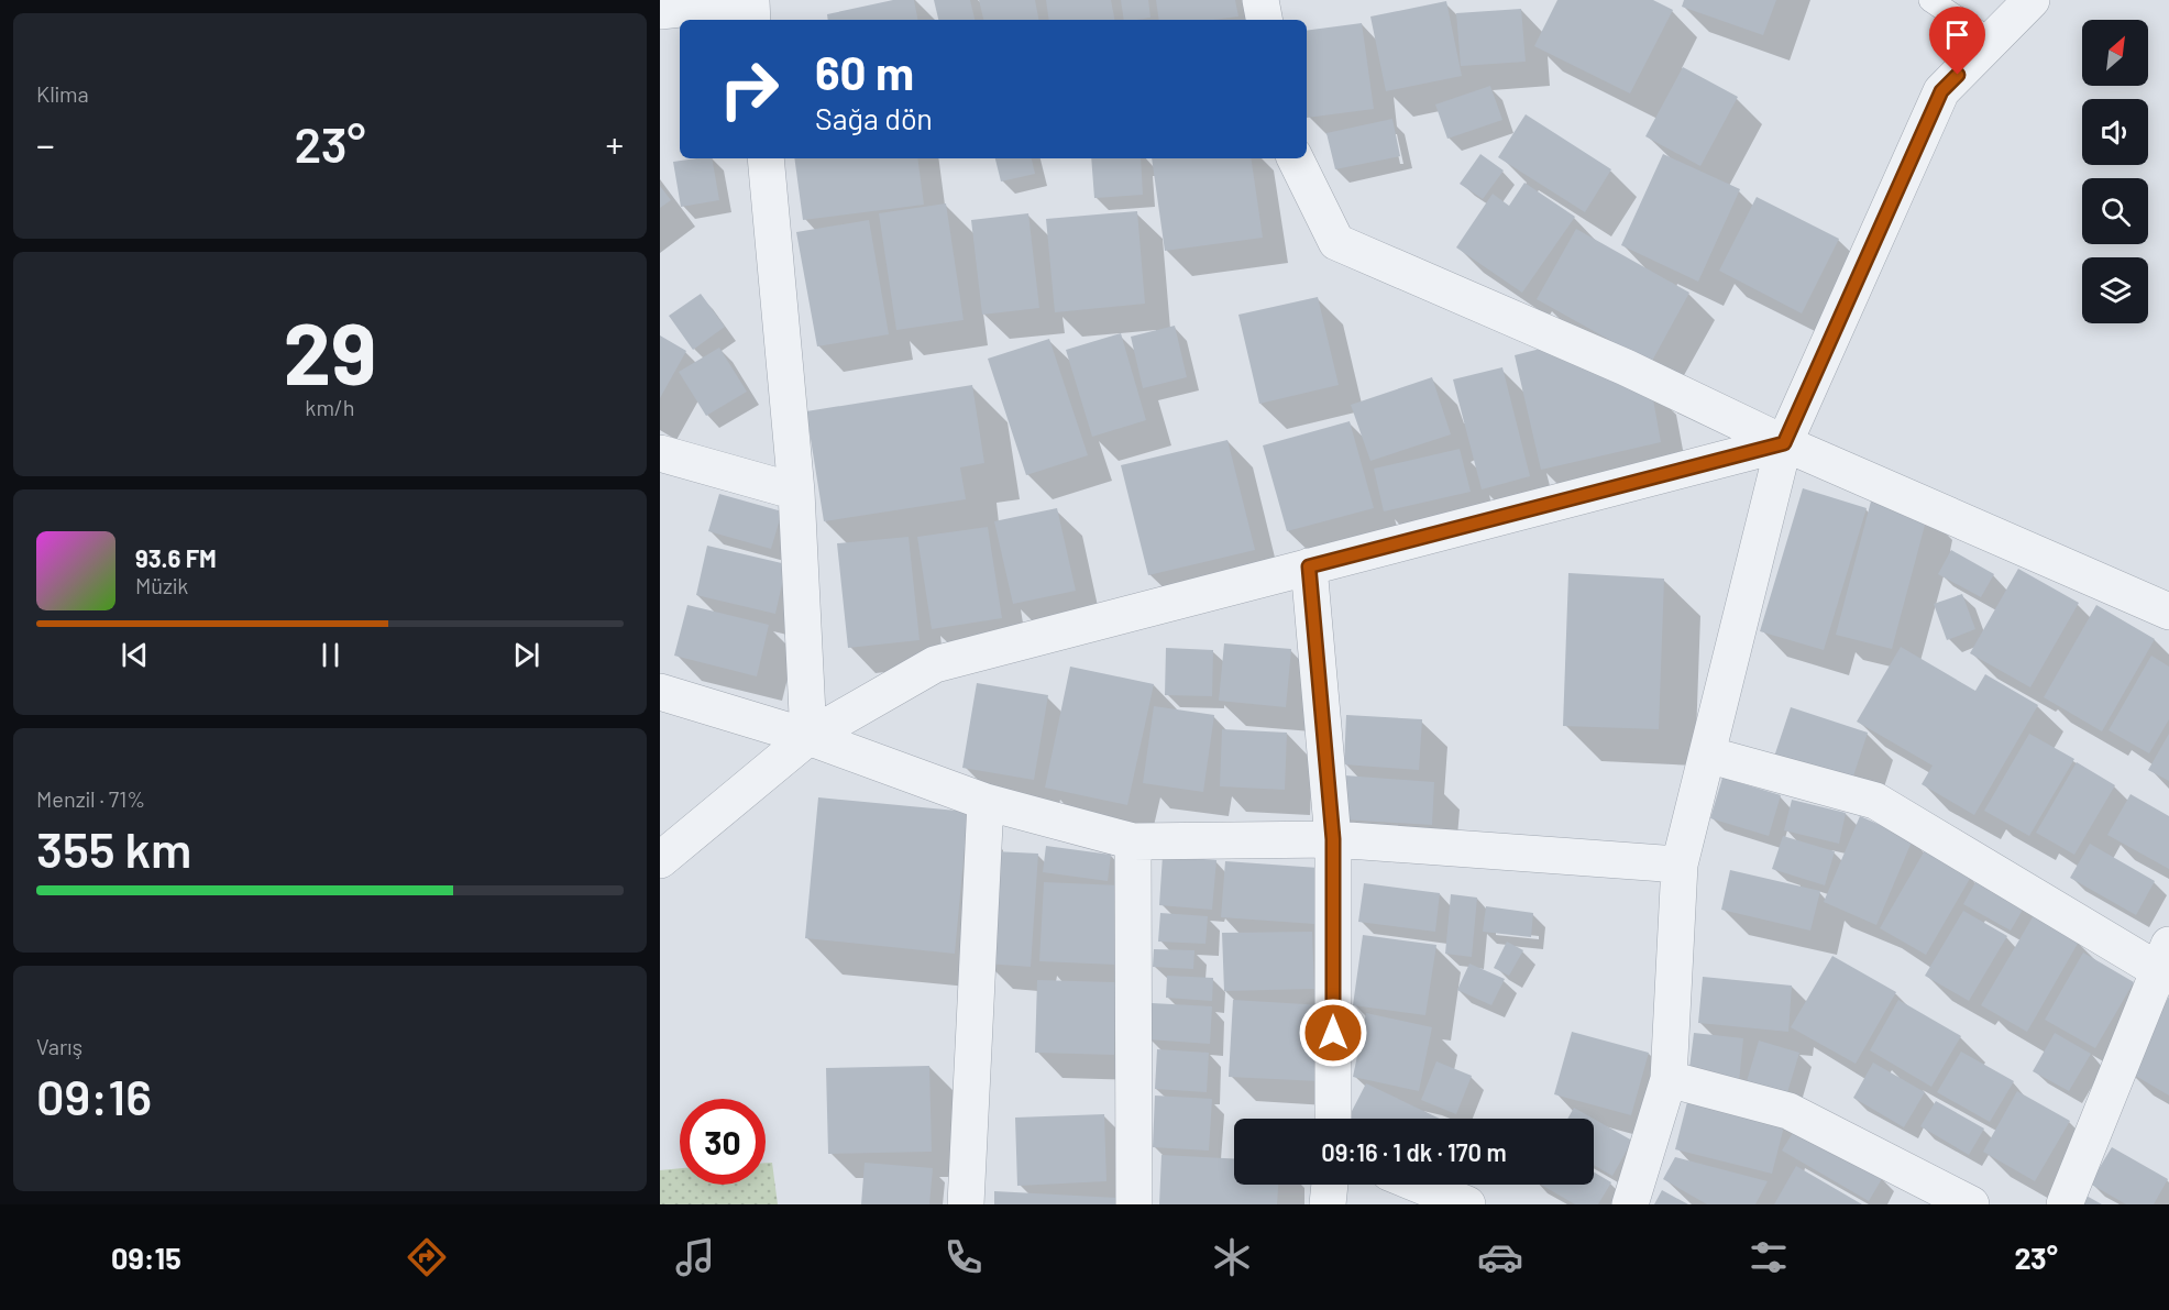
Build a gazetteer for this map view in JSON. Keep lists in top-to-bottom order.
{
  "north": "top right",
  "page": {
    "tile": [
      "Klima",
      ["29", "km/h"],
      ["Menzil · 71%", "355 km"],
      ["Varış", "09:16"]
    ],
    "turn": ["60 m", "Sağa dön"],
    "heat": ["−", "23°", "+"],
    "song": ["93.6 FM", "Müzik"],
    "limit": "30",
    "trip": "09:16 · 1 dk · 170 m",
    "tabs": ["09:15", "23°"]
  }
}
